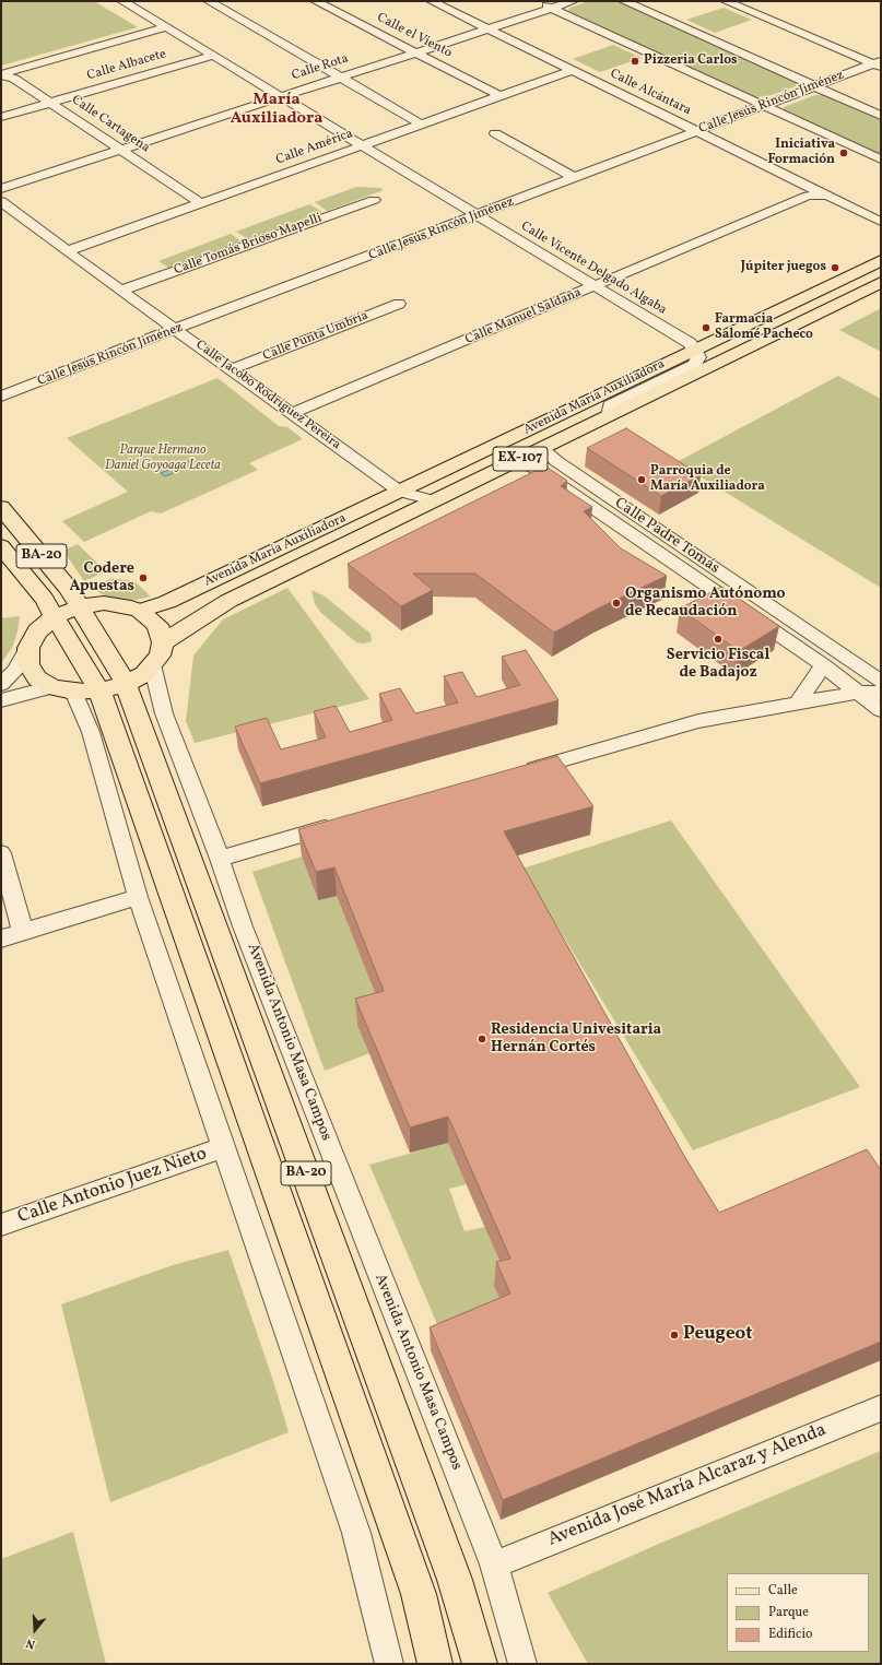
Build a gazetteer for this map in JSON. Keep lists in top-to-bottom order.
{
  "streets": {
    "main road": [
      "Avenida María Auxiliadora",
      "EX-107",
      "BA-20",
      "Avenida Antonio Masa Campos"
    ],
    "street": [
      "Calle el Viento",
      "Calle Albacete",
      "Calle Rota",
      "Calle Alcántara",
      "Calle Jesús Rincón Jiménez",
      "Calle Cartagena",
      "Calle América",
      "Calle Tomás Brioso Mapelli",
      "Calle Vicente Delgado Algaba",
      "Calle Manuel Saldaña",
      "Calle Punta Umbría",
      "Calle Jacobo Rodríguez Pereira",
      "Calle Padre Tomás",
      "Calle Antonio Juez Nieto",
      "Avenida José María Alcaraz y Alenda"
    ]
  },
  "crossings": [
    ["Calle el Viento", "Calle Rota"],
    ["Calle el Viento", "Calle América"],
    ["Calle Albacete", "Calle Cartagena"],
    ["Calle Albacete", "Calle Vicente Delgado Algaba"],
    ["Calle Rota", "Calle Alcántara"],
    ["Calle Rota", "Calle Cartagena"],
    ["Calle Rota", "Calle Vicente Delgado Algaba"],
    ["Calle Alcántara", "Calle Jesús Rincón Jiménez"],
    ["Calle Alcántara", "Calle América"],
    ["Calle Alcántara", "Calle Manuel Saldaña"],
    ["Calle Jesús Rincón Jiménez", "Calle Vicente Delgado Algaba"],
    ["Calle Jesús Rincón Jiménez", "Calle Jacobo Rodríguez Pereira"],
    ["Calle Cartagena", "Calle América"],
    ["Calle América", "Calle Vicente Delgado Algaba"],
    ["Calle América", "Calle Jacobo Rodríguez Pereira"],
    ["Calle Tomás Brioso Mapelli", "Calle Jacobo Rodríguez Pereira"],
    ["Calle Vicente Delgado Algaba", "Calle Manuel Saldaña"],
    ["Calle Vicente Delgado Algaba", "Avenida María Auxiliadora"],
    ["Calle Manuel Saldaña", "Calle Jacobo Rodríguez Pereira"],
    ["Calle Punta Umbría", "Calle Jacobo Rodríguez Pereira"],
    ["Calle Jacobo Rodríguez Pereira", "Avenida María Auxiliadora"],
    ["Avenida María Auxiliadora", "Calle Padre Tomás"],
    ["BA-20", "Avenida Antonio Masa Campos"],
    ["Avenida Antonio Masa Campos", "Avenida José María Alcaraz y Alenda"]
  ],
  "districts": ["María Auxiliadora"],
  "parks": ["Parque Hermano Daniel Goyoaga Leceta"],
  "places": [
    "Pizzeria Carlos",
    "Iniciativa Formación",
    "Júpiter juegos",
    "Farmacia Salomé Pacheco",
    "Parroquia de María Auxiliadora",
    "Codere Apuestas",
    "Organismo Autónomo de Recaudación",
    "Servicio Fiscal de Badajoz",
    "Residencia Univesitaria Hernán Cortés",
    "Peugeot"
  ],
  "legend": ["Calle", "Parque", "Edificio"],
  "north": "bottom"
}
